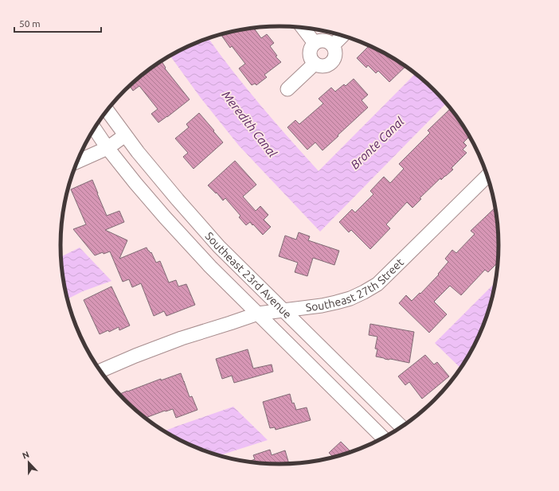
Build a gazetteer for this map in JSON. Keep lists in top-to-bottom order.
{
  "streets": {
    "street": ["Southeast 23rd Avenue", "Southeast 27th Street"]
  },
  "crossings": [
    ["Southeast 23rd Avenue", "Southeast 27th Street"]
  ],
  "water": ["Meredith Canal", "Bronte Canal"],
  "scale_bar": "50 m",
  "north": "top"
}
